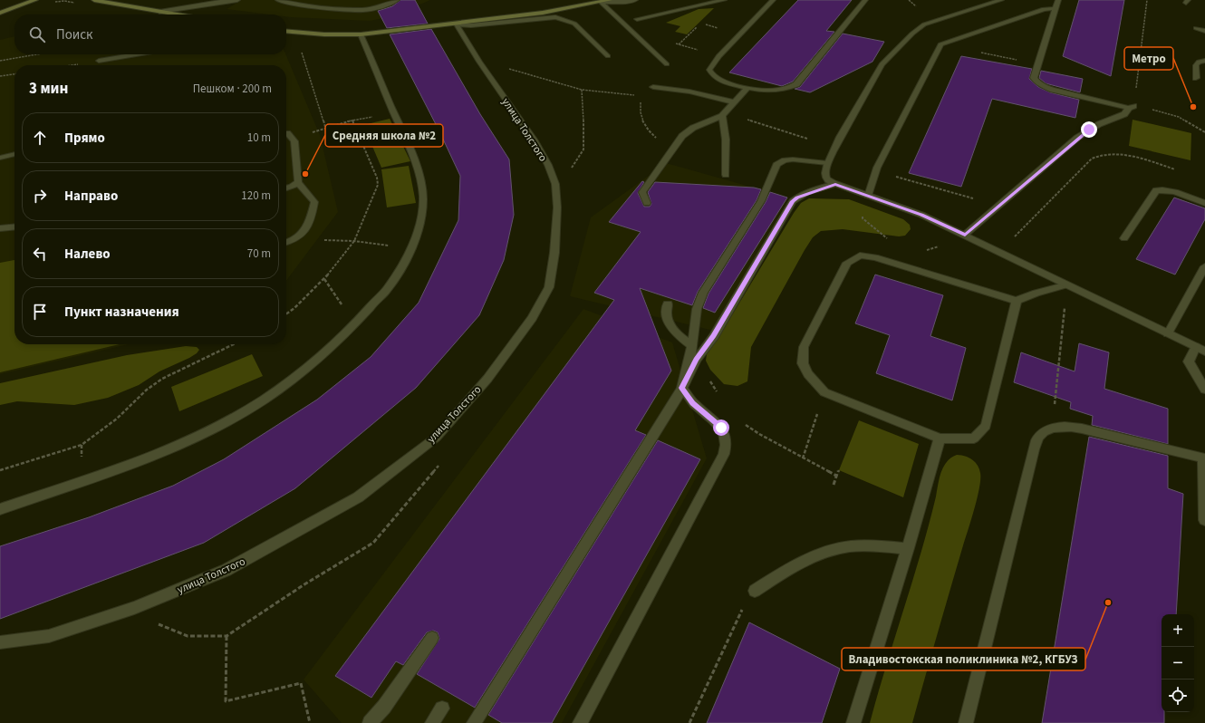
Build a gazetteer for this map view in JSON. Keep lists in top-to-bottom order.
{
  "streets": {
    "street": ["улица Толстого"]
  },
  "places": ["Метро", "Средняя школа №2", "Владивостокская поликлиника №2, КГБУЗ"],
  "page": {
    "search": "Поиск",
    "heading": ["3 мин", "Пешком · 200 m"],
    "list": [
      ["Прямо", "10 m"],
      ["Направо", "120 m"],
      ["Налево", "70 m"],
      "Пункт назначения"
    ],
    "map_buttons": ["+", "−"]
  }
}
